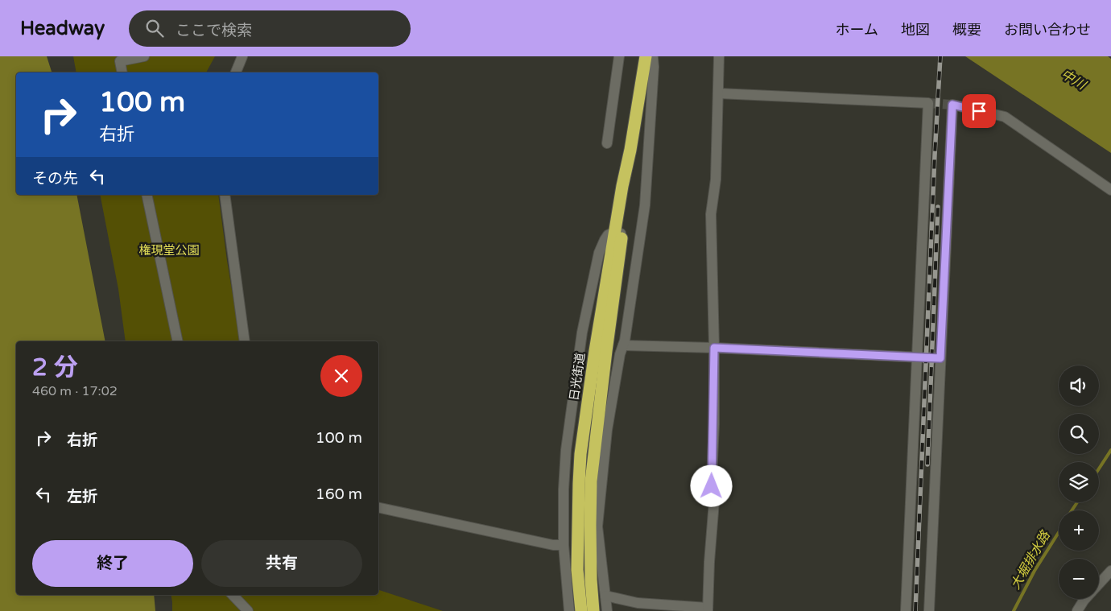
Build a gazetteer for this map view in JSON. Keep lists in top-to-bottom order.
{
  "streets": {
    "highway": ["日光街道"]
  },
  "water": ["中川", "大堀排水路"],
  "parks": ["権現堂公園"],
  "page": {
    "header": "Headway",
    "search": "ここで検索",
    "nav": [
      "ホーム",
      "地図",
      "概要",
      "お問い合わせ"
    ],
    "turn": ["100 m", "右折"],
    "then": "その先",
    "heading": ["2 分", "460 m · 17:02"],
    "map_buttons": ["+", "−"],
    "list": [
      {
        "name": "右折",
        "value": "100 m"
      },
      {
        "name": "左折",
        "value": "160 m"
      }
    ],
    "buttons": ["終了", "共有"]
  }
}
